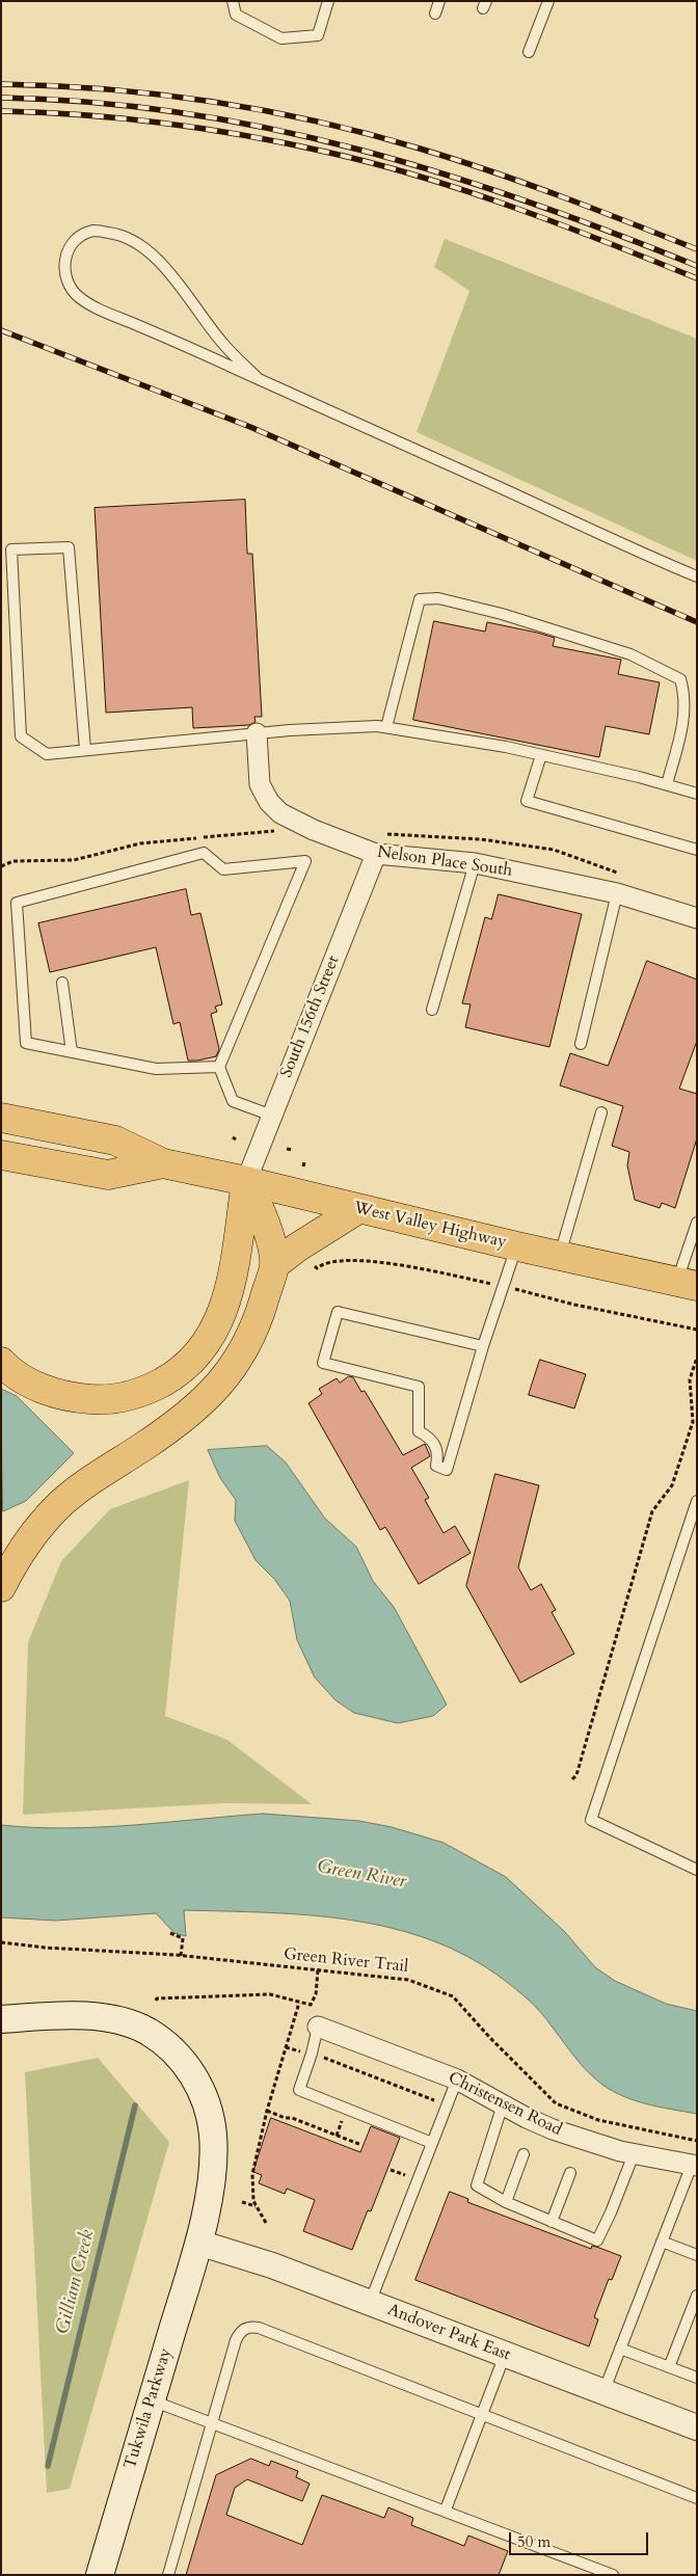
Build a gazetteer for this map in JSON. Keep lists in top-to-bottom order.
{
  "streets": {
    "main road": ["West Valley Highway", "Tukwila Parkway"],
    "street": [
      "Nelson Place South",
      "South 156th Street",
      "Christensen Road",
      "Andover Park East"
    ],
    "path": ["Green River Trail"]
  },
  "crossings": [
    ["Nelson Place South", "South 156th Street"],
    ["South 156th Street", "West Valley Highway"],
    ["Andover Park East", "Tukwila Parkway"]
  ],
  "water": ["Green River", "Gilliam Creek"],
  "scale_bar": "50 m"
}
